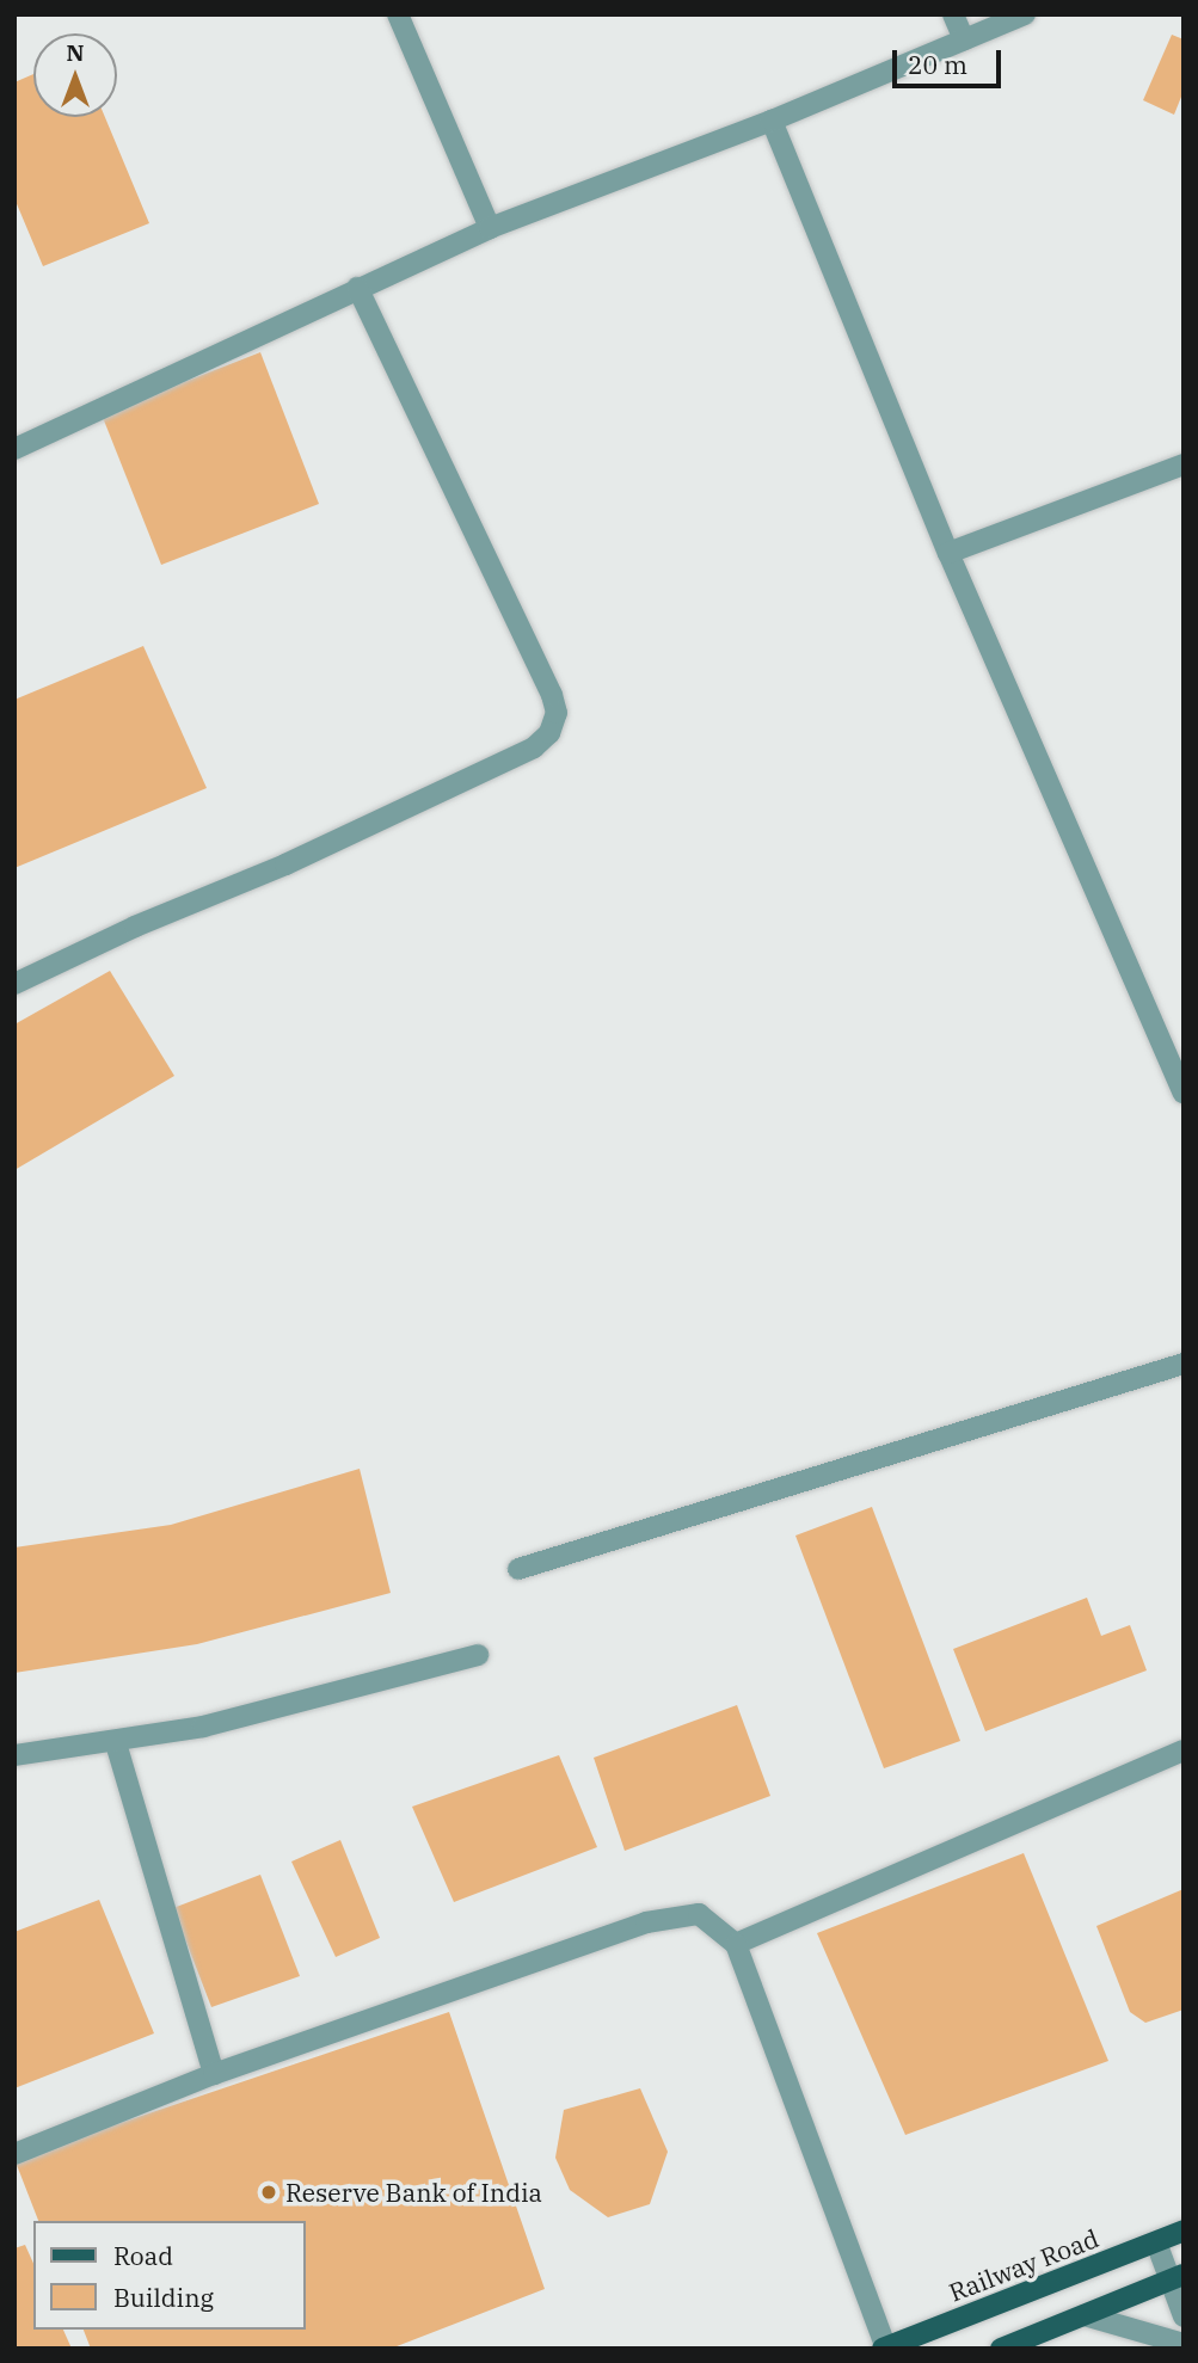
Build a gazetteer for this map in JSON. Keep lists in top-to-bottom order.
{
  "streets": {
    "main road": ["Railway Road"]
  },
  "places": ["Reserve Bank of India"],
  "legend": ["Road", "Building"],
  "scale_bar": "20 m",
  "north": "top"
}
